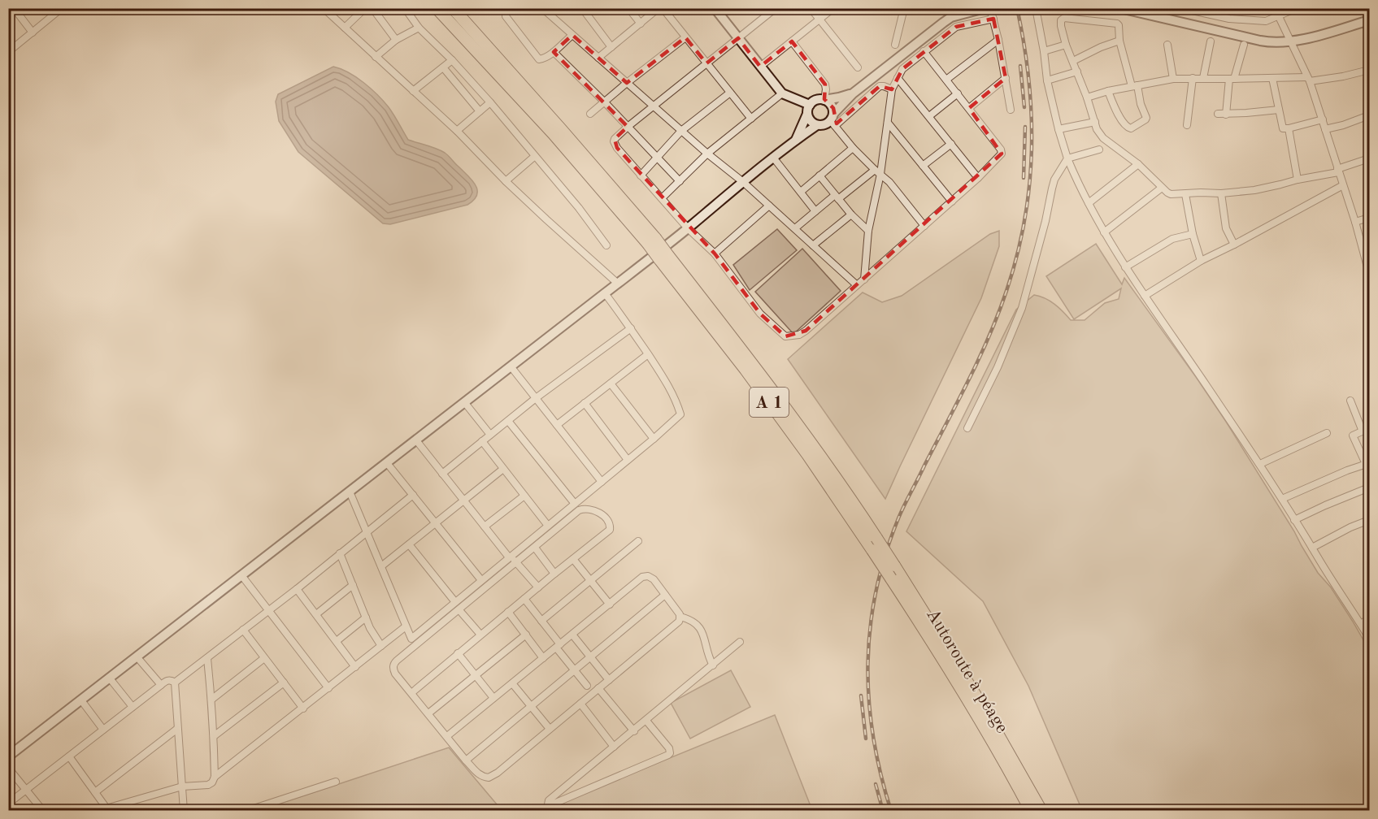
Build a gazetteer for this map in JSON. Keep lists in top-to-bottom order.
{
  "streets": {
    "highway": ["A 1", "Autoroute à péage"]
  },
  "crossings": [
    ["A 1", "Autoroute à péage"]
  ]
}
